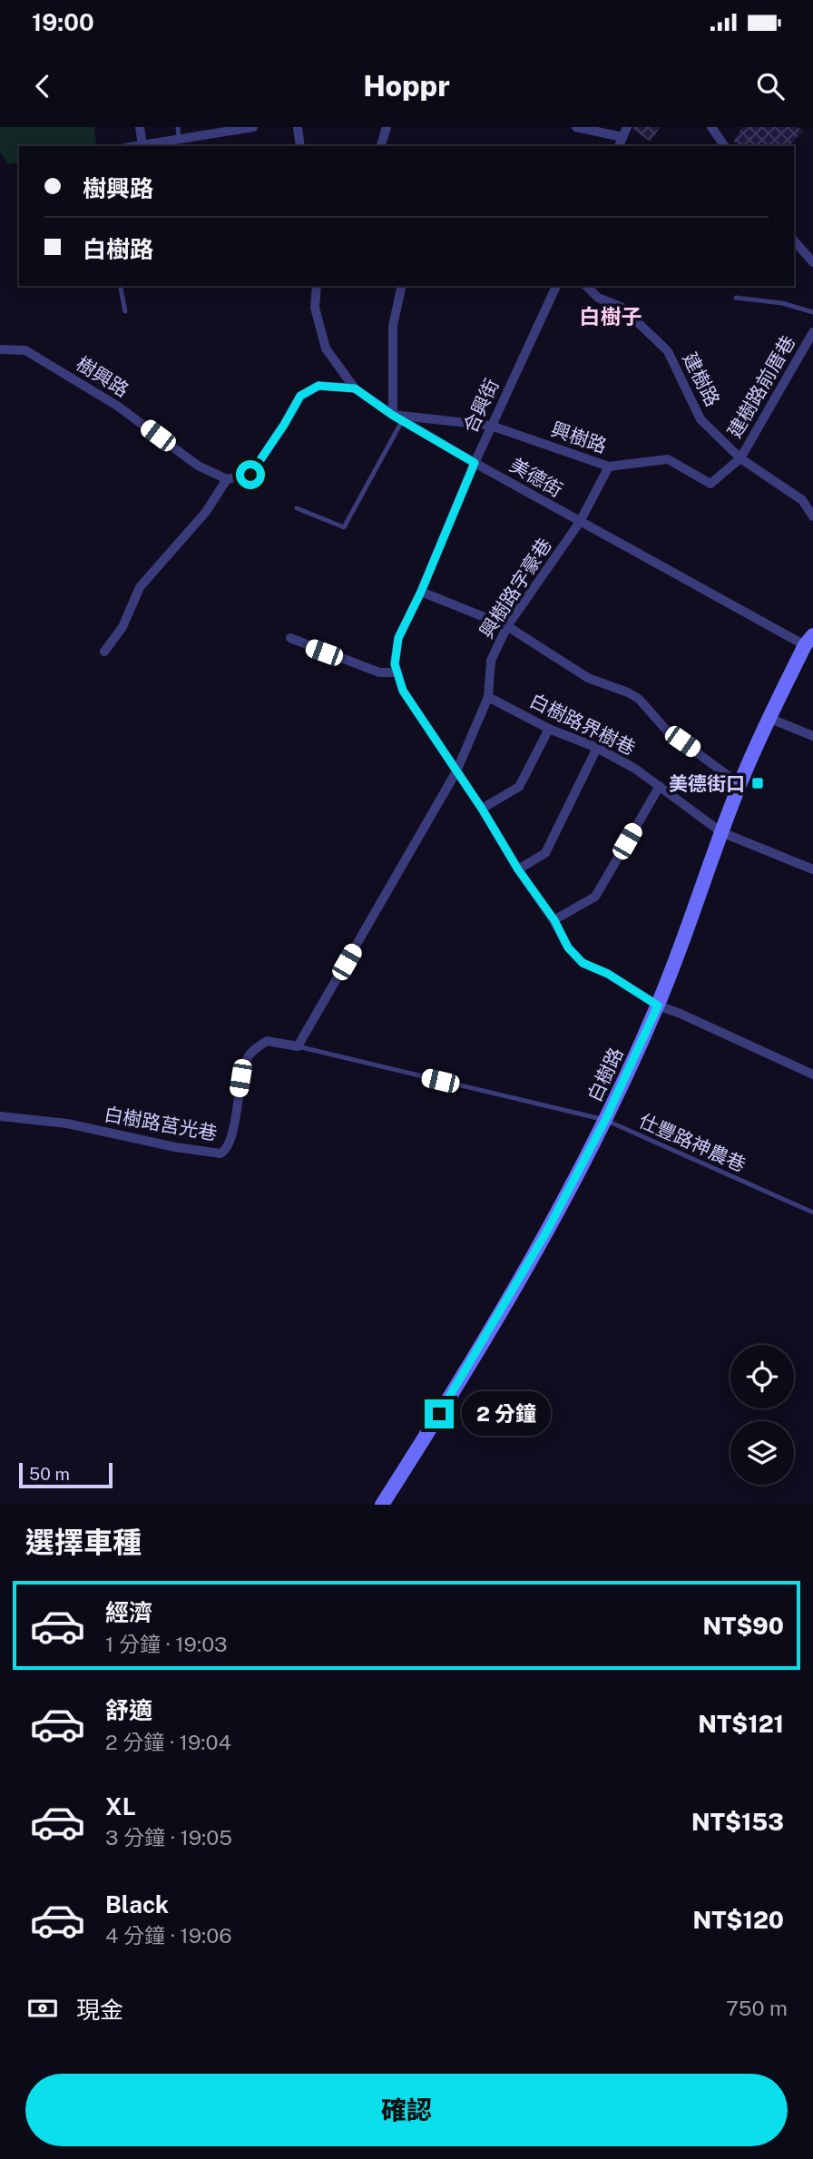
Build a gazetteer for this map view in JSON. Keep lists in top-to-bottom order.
{
  "streets": {
    "street": [
      "樹興路",
      "建樹路",
      "建樹路前厝巷",
      "合興街",
      "興樹路",
      "美德街",
      "興樹路字豪巷",
      "白樹路界樹巷",
      "白樹路",
      "白樹路莒光巷"
    ],
    "lane": ["仕豐路神農巷"]
  },
  "crossings": [
    ["建樹路", "建樹路前厝巷"],
    ["建樹路", "興樹路"],
    ["建樹路前厝巷", "興樹路"],
    ["合興街", "興樹路"],
    ["合興街", "美德街"],
    ["合興街", "興樹路字豪巷"],
    ["合興街", "白樹路"],
    ["興樹路", "美德街"],
    ["興樹路", "興樹路字豪巷"],
    ["美德街", "興樹路字豪巷"],
    ["美德街", "白樹路"],
    ["興樹路字豪巷", "白樹路界樹巷"],
    ["白樹路界樹巷", "白樹路"],
    ["白樹路", "仕豐路神農巷"],
    ["白樹路莒光巷", "仕豐路神農巷"]
  ],
  "districts": ["白樹子"],
  "places": {
    "transit": ["美德街口"]
  },
  "scale_bar": "50 m",
  "page": {
    "status": "19:00",
    "header": "Hoppr",
    "banner": ["樹興路", "白樹路"],
    "bubble": "2 分鐘",
    "scale": "50 m",
    "heading": "選擇車種",
    "list": [
      {
        "name": "經濟",
        "note": "1 分鐘 · 19:03",
        "value": "NT$90"
      },
      {
        "name": "舒適",
        "note": "2 分鐘 · 19:04",
        "value": "NT$121"
      },
      {
        "name": "XL",
        "note": "3 分鐘 · 19:05",
        "value": "NT$153"
      },
      {
        "name": "Black",
        "note": "4 分鐘 · 19:06",
        "value": "NT$120"
      }
    ],
    "pay": ["現金", "750 m"],
    "buttons": "確認"
  }
}
